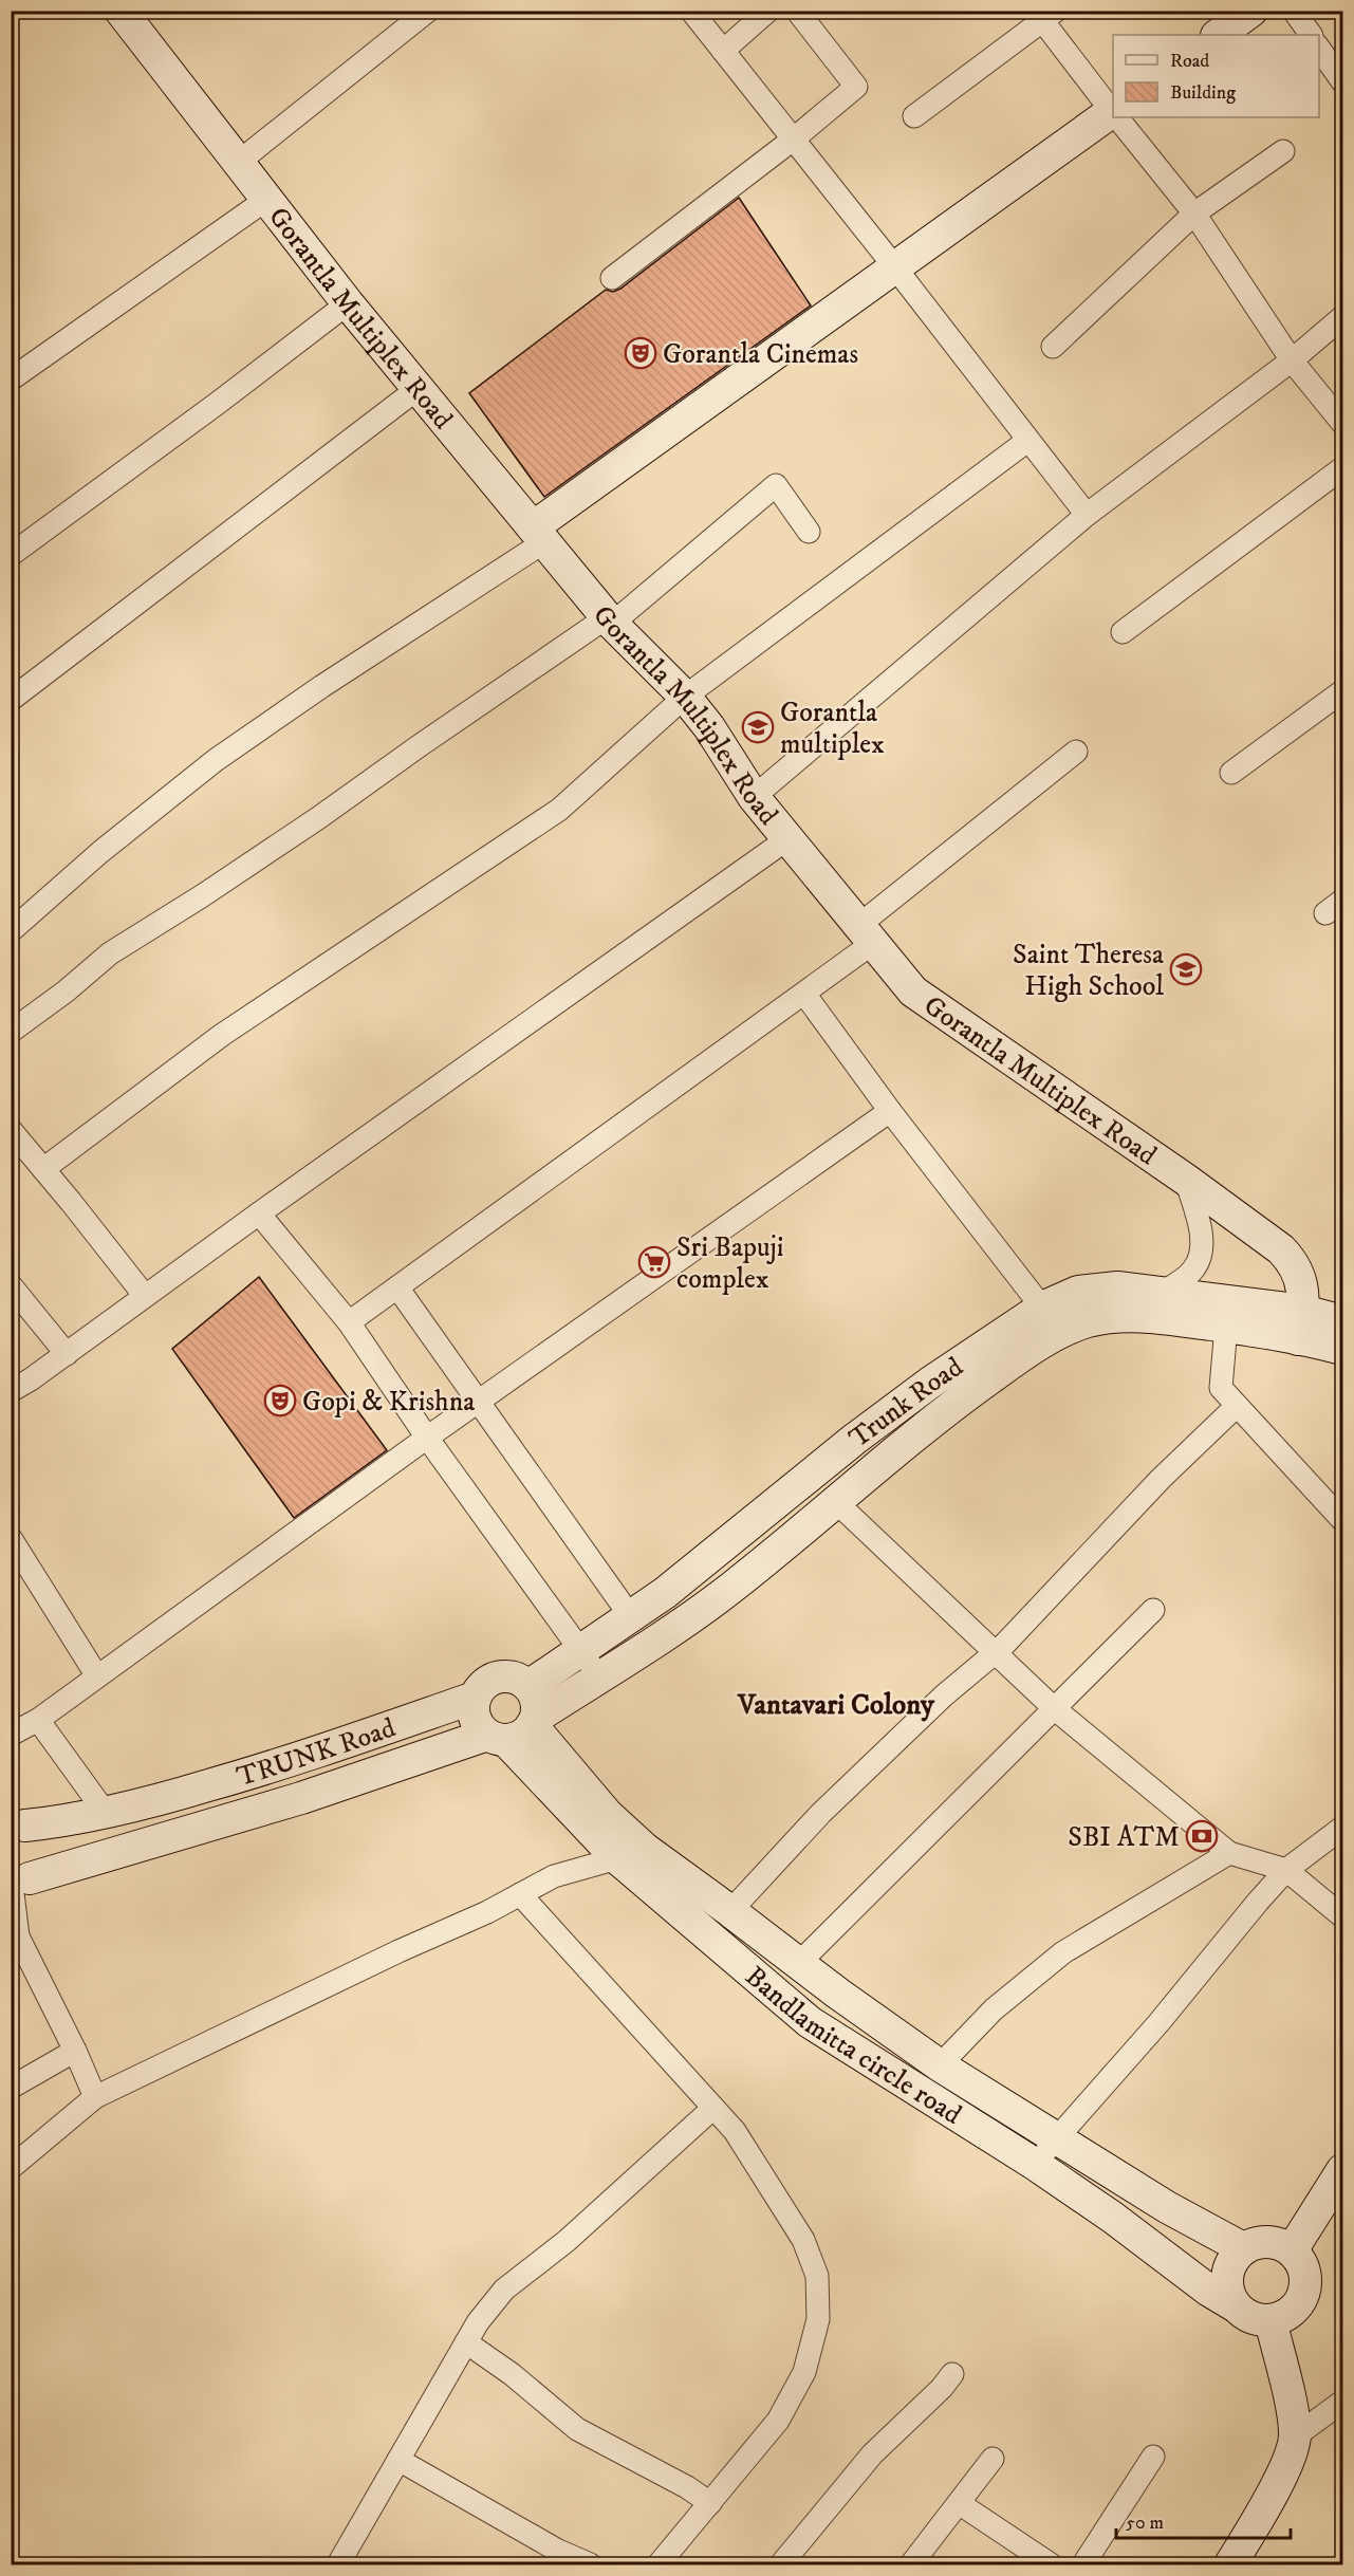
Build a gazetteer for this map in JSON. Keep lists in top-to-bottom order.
{
  "streets": {
    "street": [
      "Gorantla Multiplex Road",
      "Trunk Road",
      "TRUNK Road",
      "Bandlamitta circle road"
    ]
  },
  "crossings": [
    ["Gorantla Multiplex Road", "Trunk Road"],
    ["Trunk Road", "TRUNK Road"],
    ["Trunk Road", "Bandlamitta circle road"],
    ["TRUNK Road", "Bandlamitta circle road"]
  ],
  "districts": ["Vantavari Colony"],
  "places": {
    "theatre": ["Gorantla Cinemas", "Gopi & Krishna"],
    "school or university": ["Gorantla multiplex", "Saint Theresa High School"],
    "supermarket": ["Sri Bapuji complex"],
    "bank": ["SBI ATM"]
  },
  "legend": ["Road", "Building"],
  "scale_bar": "50 m"
}
